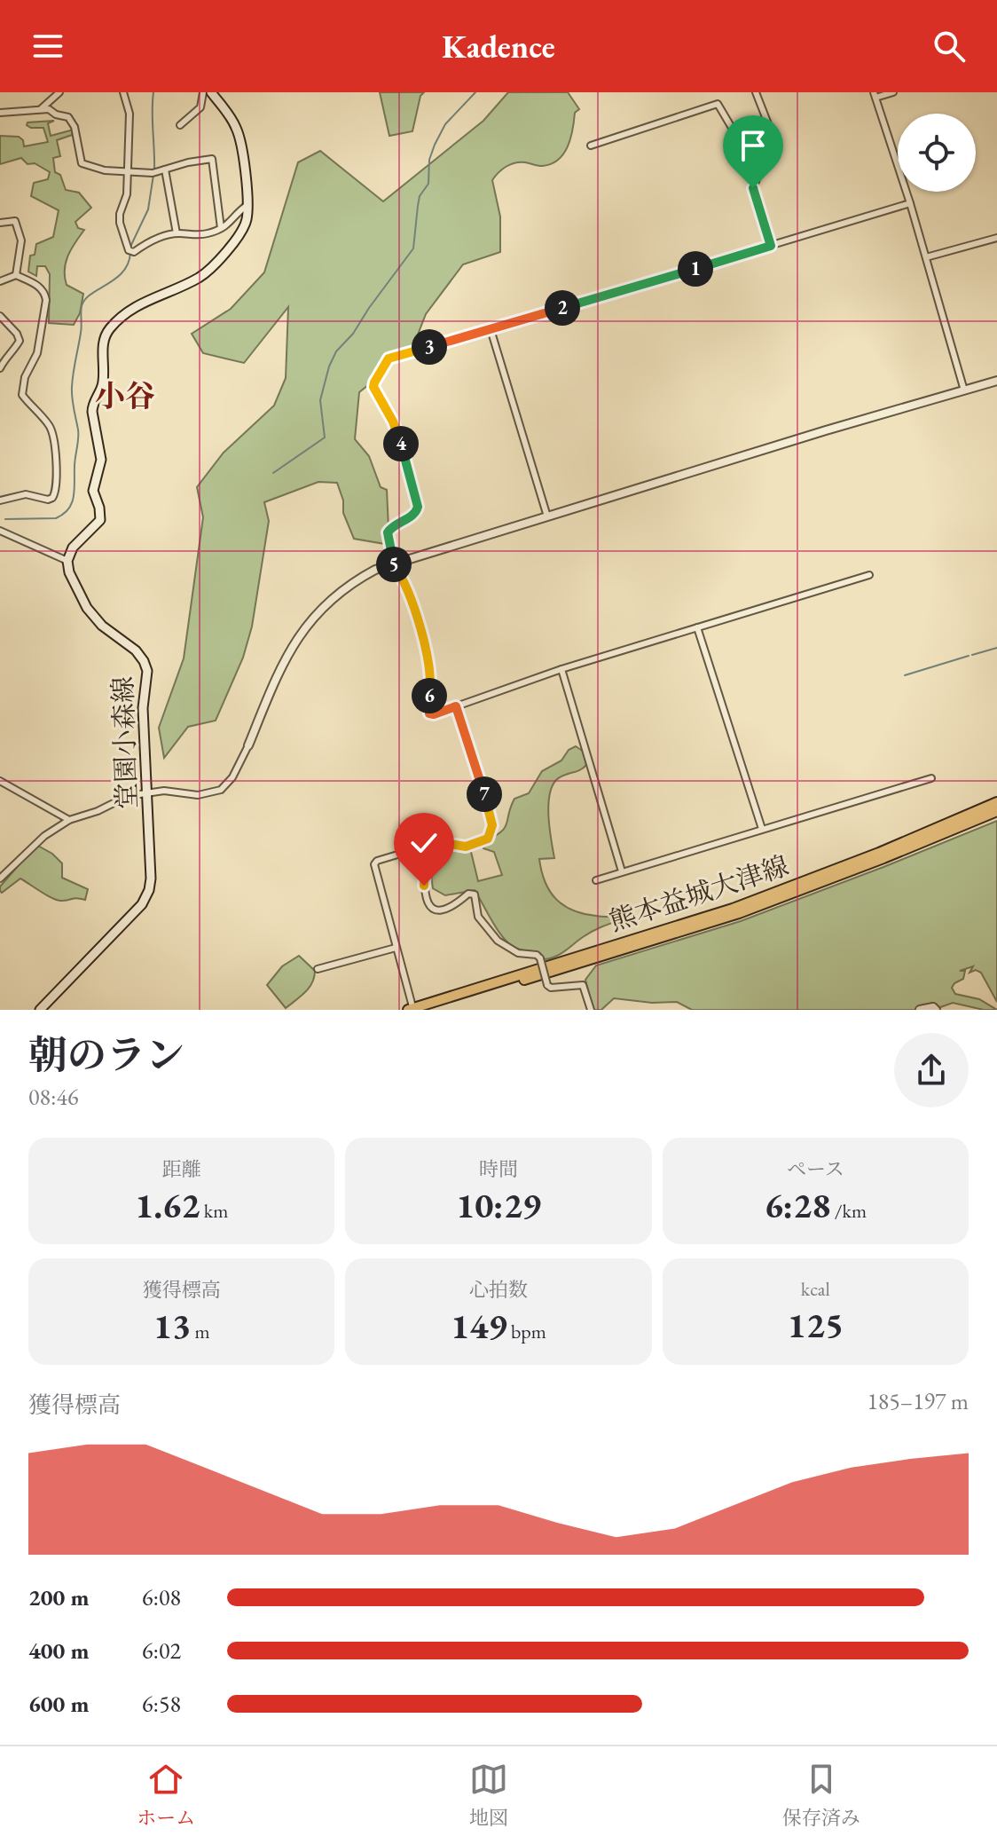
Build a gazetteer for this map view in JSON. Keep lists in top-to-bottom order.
{
  "streets": {
    "main road": ["堂園小森線", "熊本益城大津線"]
  },
  "districts": ["小谷"],
  "page": {
    "header": "Kadence",
    "pins": [
      "1",
      "2",
      "3",
      "4",
      "5",
      "6",
      "7"
    ],
    "heading": ["朝のラン", "08:46"],
    "stats": [
      ["距離", "1.62 km"],
      ["時間", "10:29"],
      ["ペース", "6:28 /km"],
      ["獲得標高", "13 m"],
      ["心拍数", "149 bpm"],
      ["kcal", "125"]
    ],
    "chart": ["獲得標高", "185–197 m"],
    "list": [
      {
        "name": "200 m",
        "note": "6:08"
      },
      {
        "name": "400 m",
        "note": "6:02"
      },
      {
        "name": "600 m",
        "note": "6:58"
      }
    ],
    "tabs": ["ホーム", "地図", "保存済み"]
  }
}
